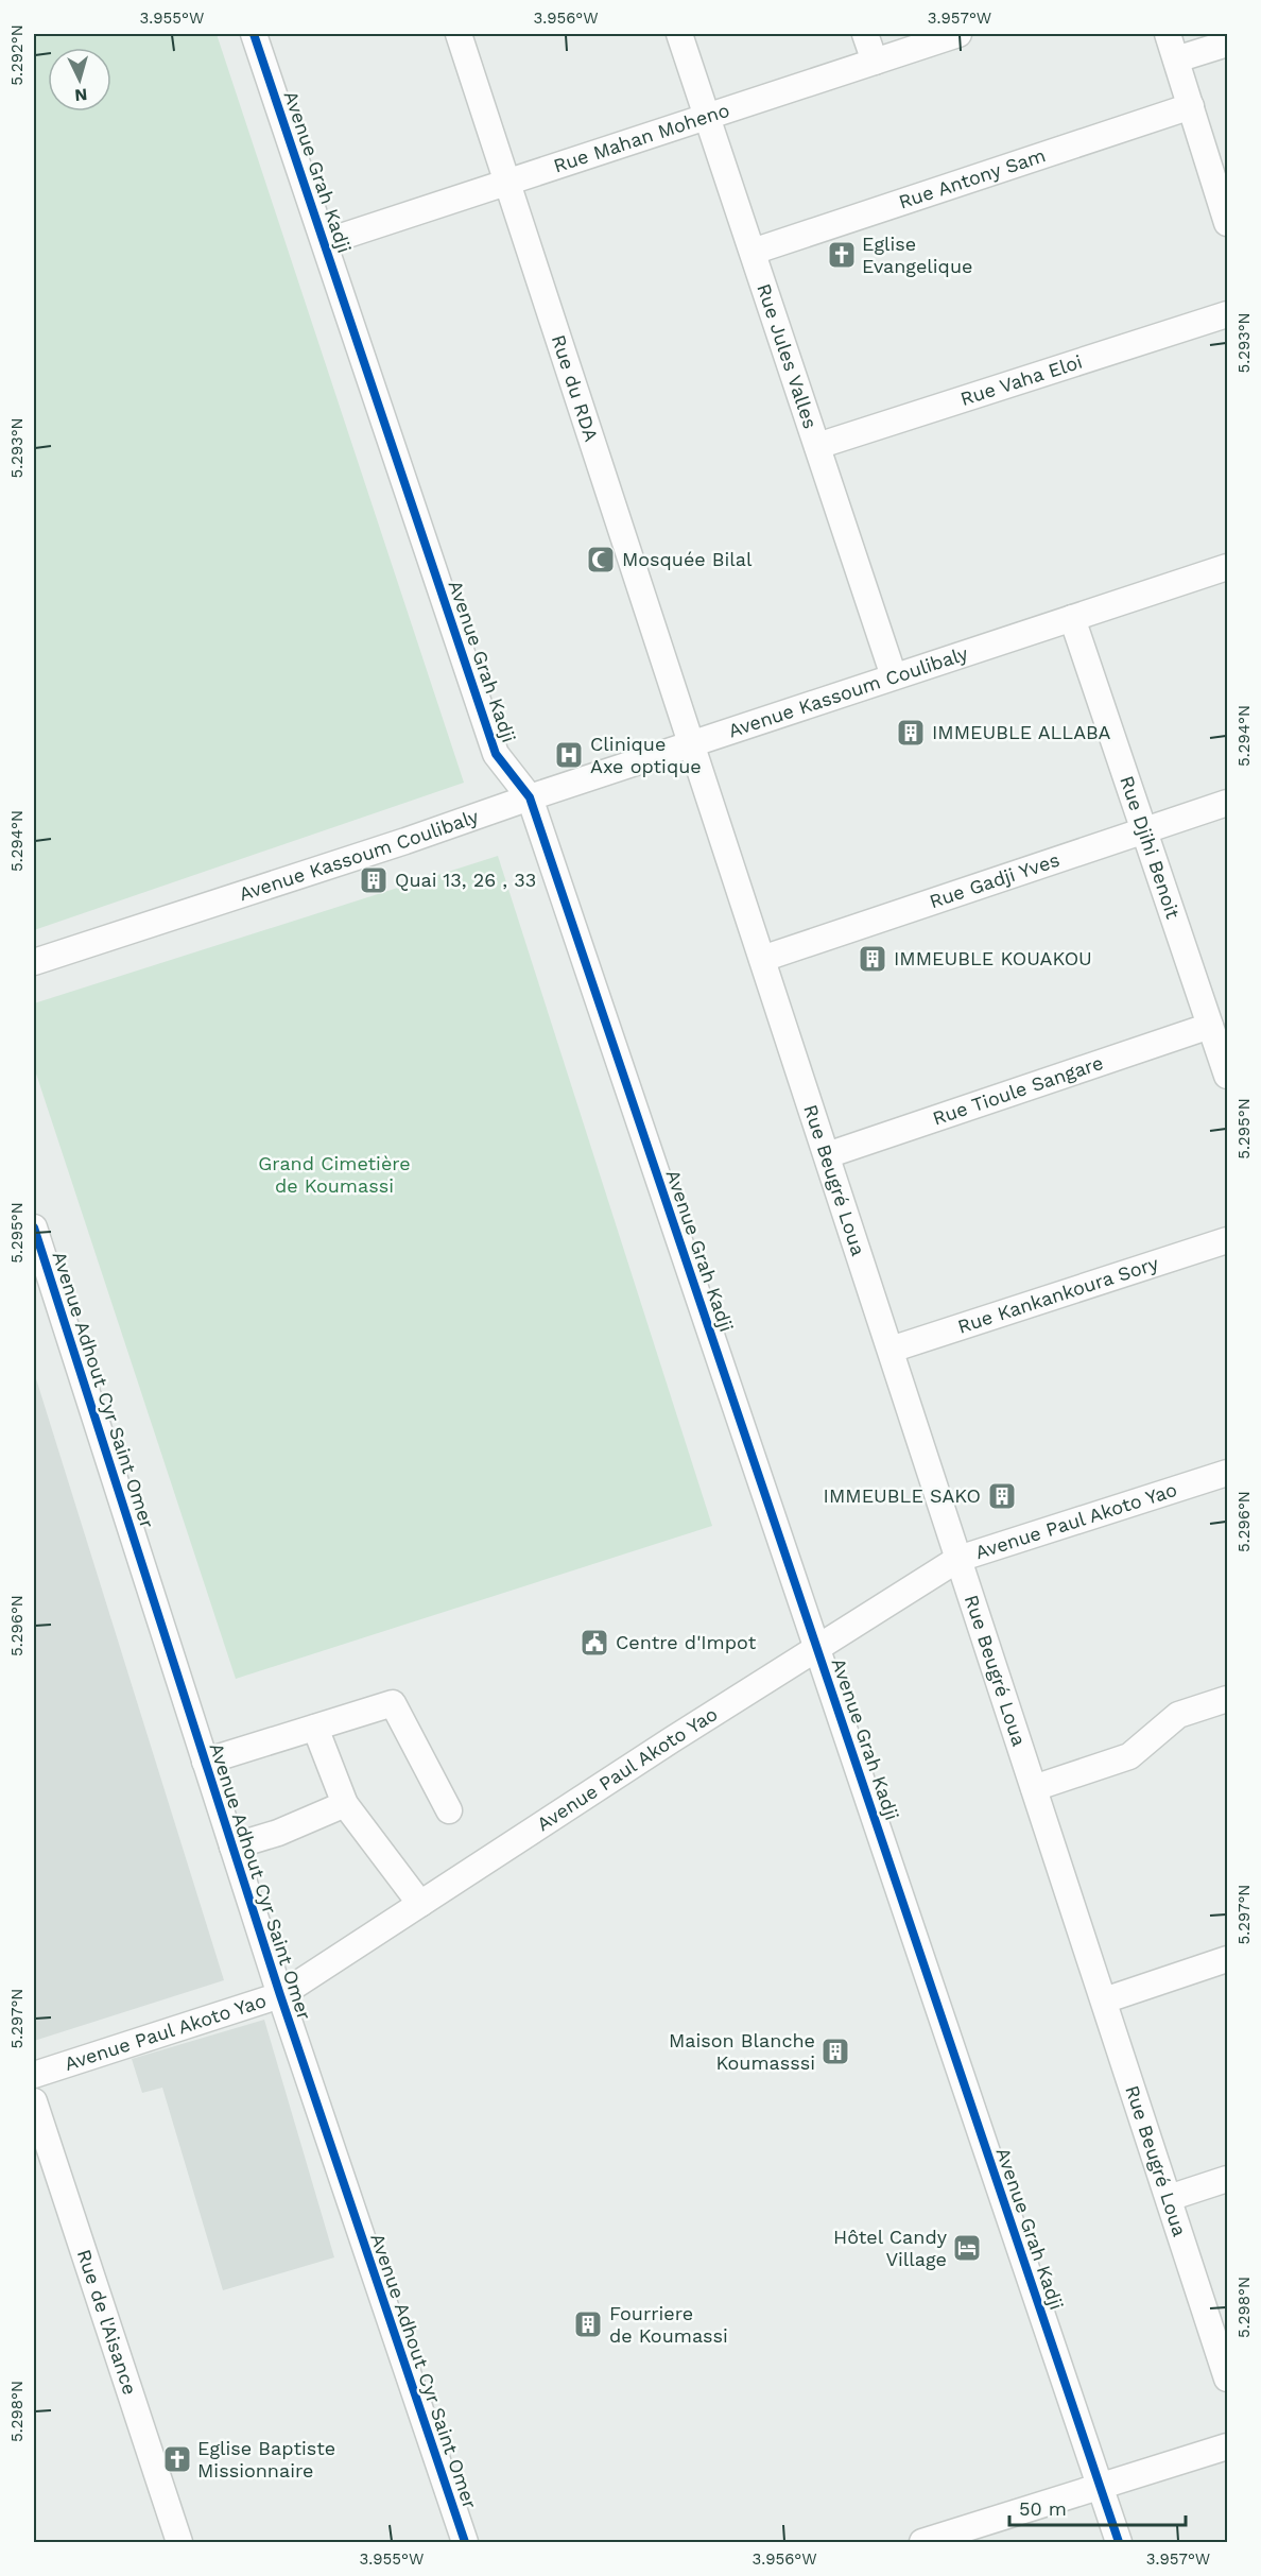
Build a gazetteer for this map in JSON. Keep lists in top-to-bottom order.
{
  "streets": {
    "street": [
      "Rue Mahan Moheno",
      "Avenue Grah Kadji",
      "Rue Antony Sam",
      "Rue Jules Valles",
      "Rue Vaha Eloi",
      "Rue du RDA",
      "Avenue Kassoum Coulibaly",
      "Rue Djihi Benoit",
      "Rue Gadji Yves",
      "Rue Tioule Sangare",
      "Rue Beugré Loua",
      "Rue Kankankoura Sory",
      "Avenue Adhout Cyr Saint Omer",
      "Avenue Paul Akoto Yao",
      "Rue de l'Aisance"
    ]
  },
  "crossings": [
    ["Rue Mahan Moheno", "Avenue Grah Kadji"],
    ["Rue Mahan Moheno", "Rue Jules Valles"],
    ["Rue Mahan Moheno", "Rue du RDA"],
    ["Avenue Grah Kadji", "Avenue Kassoum Coulibaly"],
    ["Avenue Grah Kadji", "Avenue Paul Akoto Yao"],
    ["Rue Antony Sam", "Rue Jules Valles"],
    ["Rue Jules Valles", "Rue Vaha Eloi"],
    ["Rue Jules Valles", "Avenue Kassoum Coulibaly"],
    ["Rue du RDA", "Avenue Kassoum Coulibaly"],
    ["Rue du RDA", "Rue Beugré Loua"],
    ["Avenue Kassoum Coulibaly", "Rue Djihi Benoit"],
    ["Avenue Kassoum Coulibaly", "Rue Beugré Loua"],
    ["Rue Djihi Benoit", "Rue Gadji Yves"],
    ["Rue Djihi Benoit", "Rue Tioule Sangare"],
    ["Rue Gadji Yves", "Rue Beugré Loua"],
    ["Rue Tioule Sangare", "Rue Beugré Loua"],
    ["Rue Beugré Loua", "Rue Kankankoura Sory"],
    ["Rue Beugré Loua", "Avenue Paul Akoto Yao"],
    ["Avenue Adhout Cyr Saint Omer", "Avenue Paul Akoto Yao"]
  ],
  "parks": ["Grand Cimetière de Koumassi"],
  "places": {
    "church": ["Eglise Evangelique", "Eglise Baptiste Missionnaire"],
    "mosque": ["Mosquée Bilal"],
    "building": [
      "IMMEUBLE ALLABA",
      "Quai 13, 26 , 33",
      "IMMEUBLE KOUAKOU",
      "IMMEUBLE SAKO",
      "Maison Blanche Koumasssi",
      "Fourriere de Koumassi"
    ],
    "hospital": ["Clinique Axe optique"],
    "public building": ["Centre d'Impot"],
    "hotel": ["Hôtel Candy Village"]
  },
  "scale_bar": "50 m",
  "north": "bottom",
  "coordinates": [
    "3.955°W",
    "3.956°W",
    "3.957°W",
    "5.292°N",
    "5.293°N",
    "5.294°N",
    "5.295°N",
    "5.296°N",
    "5.297°N",
    "5.298°N"
  ]
}
